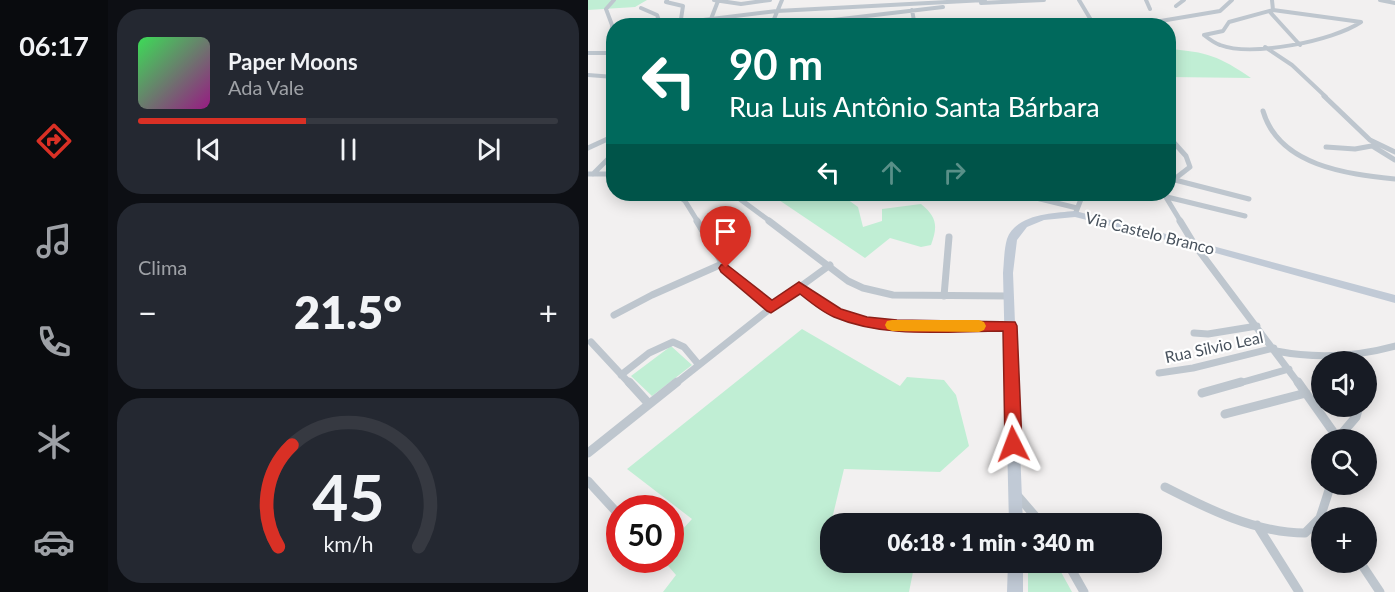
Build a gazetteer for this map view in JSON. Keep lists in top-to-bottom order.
{
  "streets": {
    "main road": ["Via Castelo Branco"],
    "street": ["Rua Silvio Leal"]
  },
  "page": {
    "tabs": "06:17",
    "turn": ["90 m", "Rua Luis Antônio Santa Bárbara"],
    "song": ["Paper Moons", "Ada Vale"],
    "tile": "Clima",
    "heat": ["−", "21.5°", "+"],
    "map_buttons": "+",
    "limit": "50",
    "trip": "06:18 · 1 min · 340 m",
    "gauge": ["45", "km/h"]
  }
}
